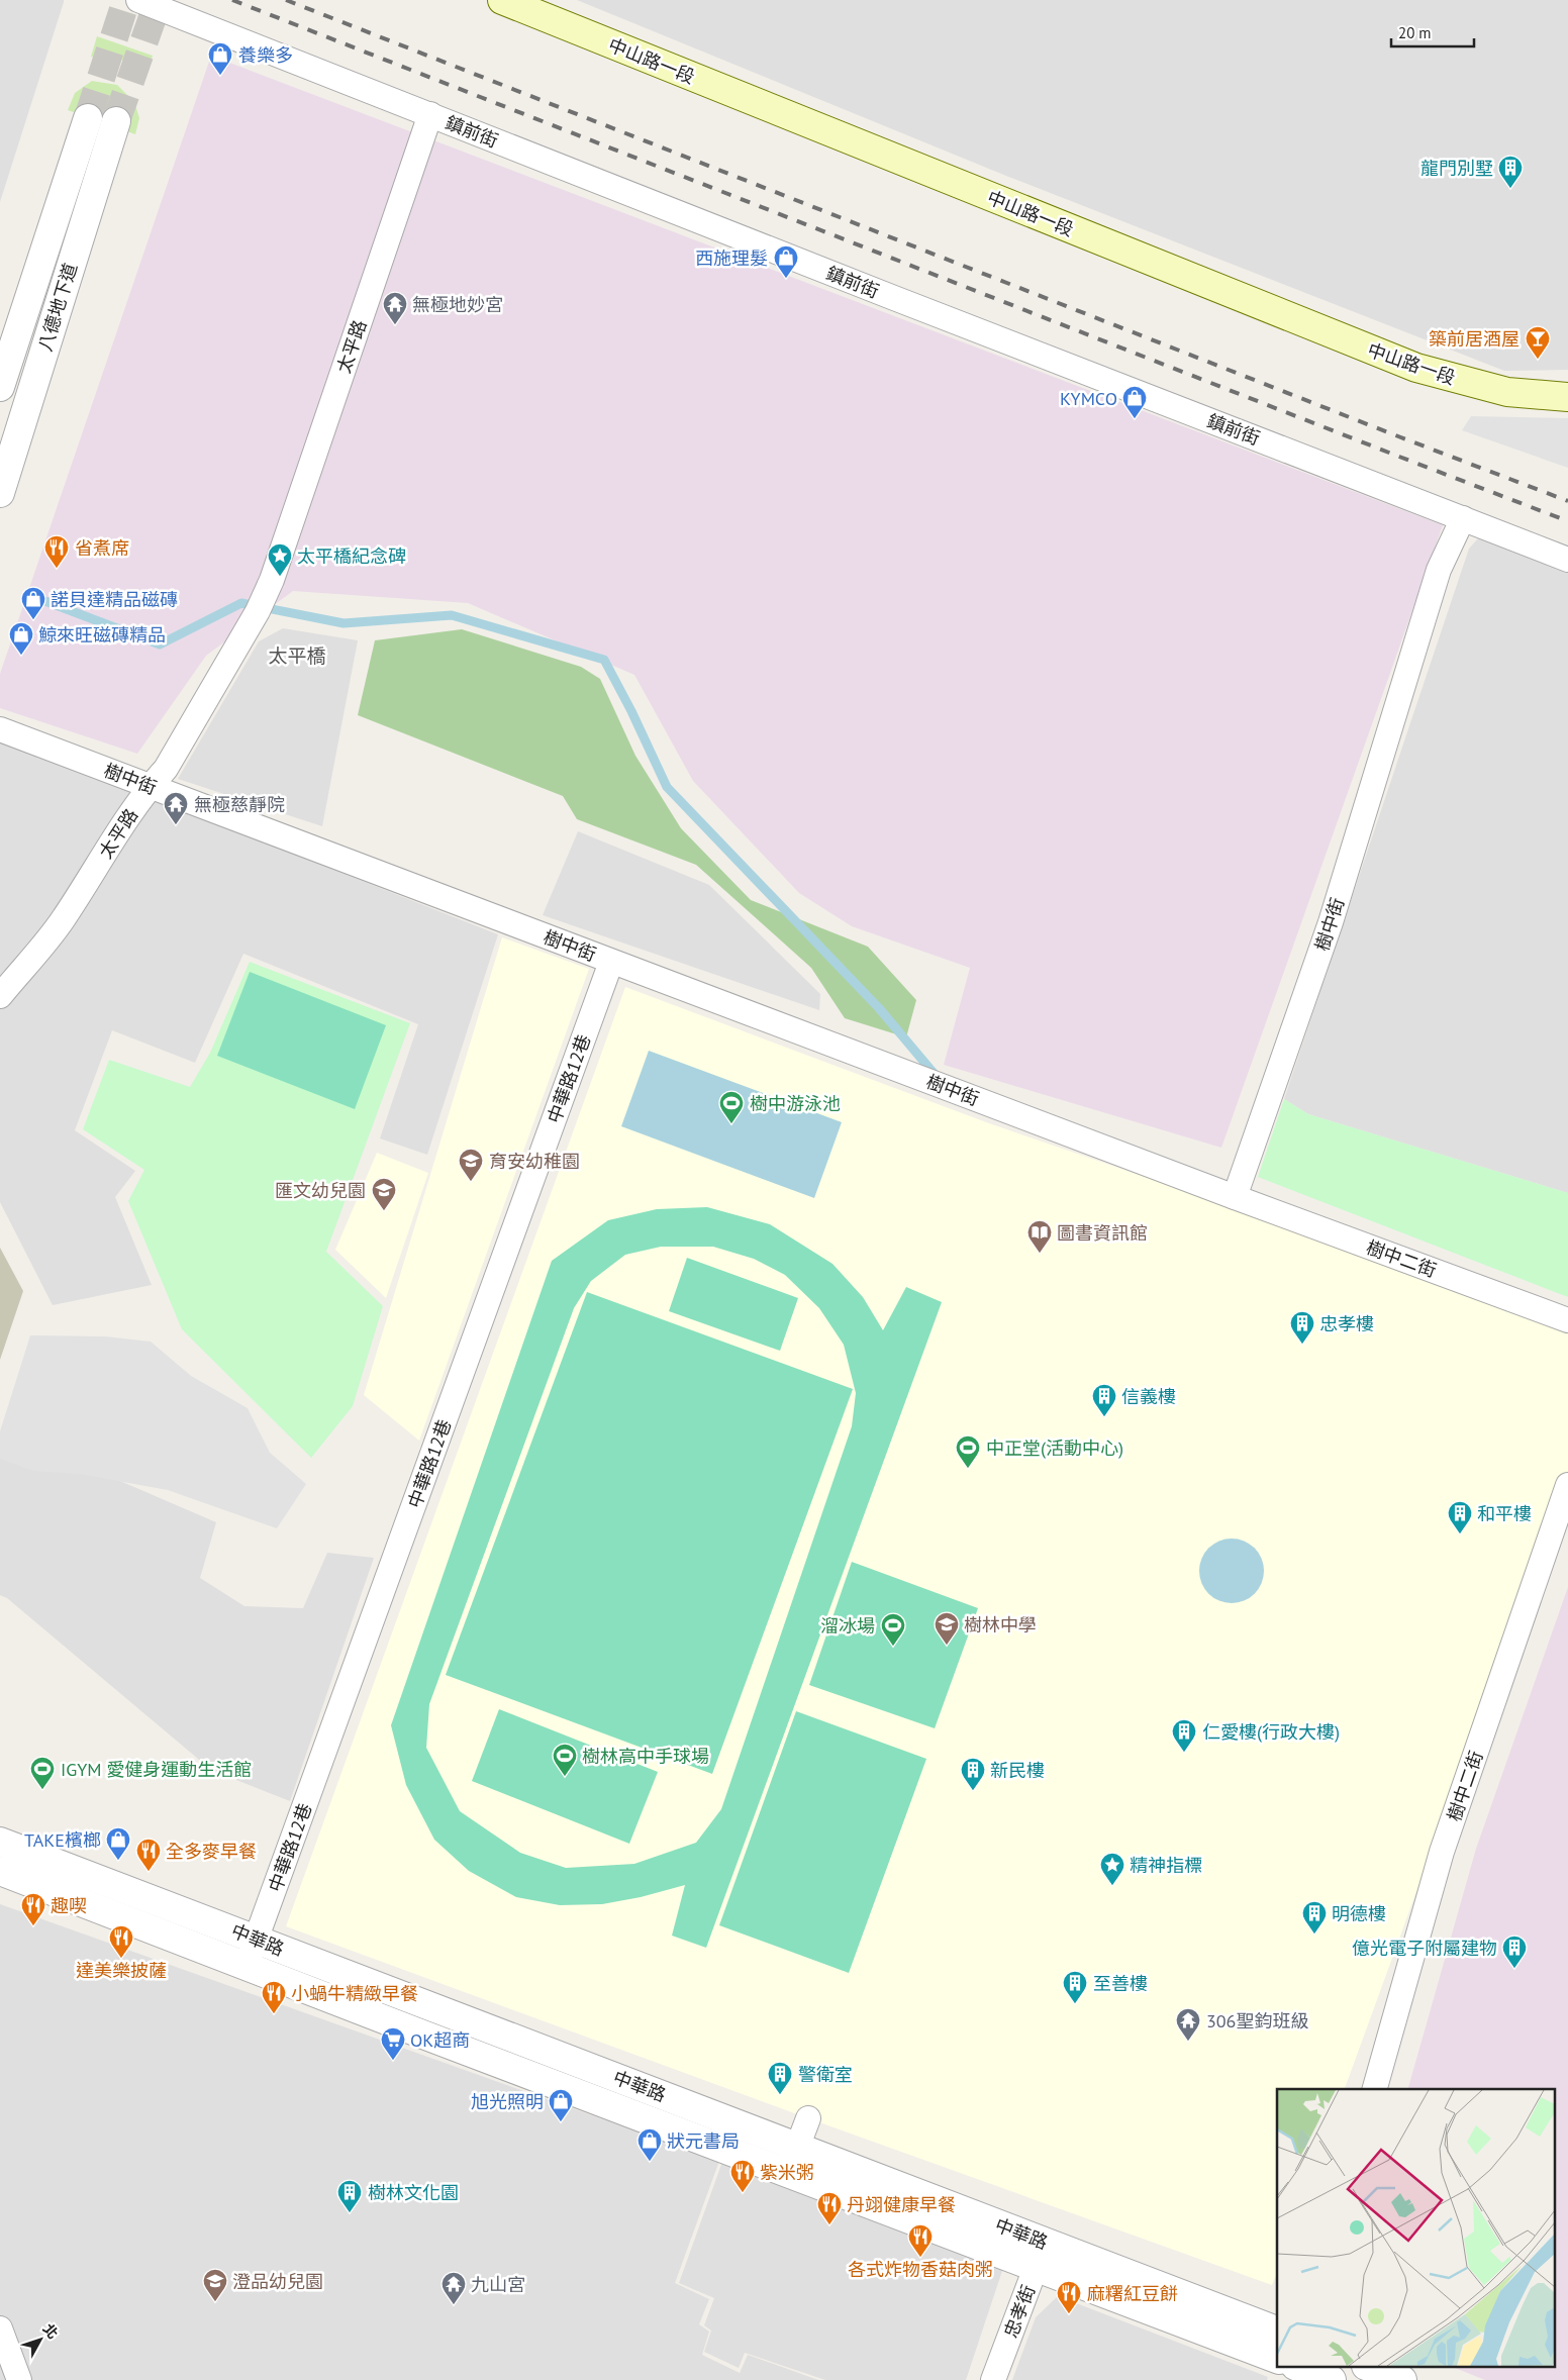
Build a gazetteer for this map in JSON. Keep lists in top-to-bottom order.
{
  "streets": {
    "main road": ["中山路一段"],
    "street": [
      "鎮前街",
      "八德地下道",
      "太平路",
      "樹中街",
      "中華路12巷",
      "樹中二街",
      "中華路",
      "忠孝街"
    ]
  },
  "crossings": [
    ["鎮前街", "太平路"],
    ["鎮前街", "樹中街"],
    ["太平路", "樹中街"],
    ["樹中街", "中華路12巷"],
    ["樹中街", "樹中二街"],
    ["中華路12巷", "中華路"],
    ["中華路", "忠孝街"]
  ],
  "districts": ["太平橋"],
  "places": {
    "shop": [
      "養樂多",
      "西施理髮",
      "KYMCO",
      "諾貝達精品磁磚",
      "鯨來旺磁磚精品",
      "TAKE檳榔",
      "旭光照明",
      "狀元書局"
    ],
    "building": [
      "龍門別墅",
      "忠孝樓",
      "信義樓",
      "和平樓",
      "仁愛樓(行政大樓)",
      "新民樓",
      "明德樓",
      "億光電子附屬建物",
      "至善樓",
      "警衛室",
      "樹林文化園"
    ],
    "temple": [
      "無極地妙宮",
      "無極慈靜院",
      "306聖鈞班級",
      "九山宮"
    ],
    "bar": ["築前居酒屋"],
    "restaurant": [
      "省煮席",
      "全多麥早餐",
      "趣喫",
      "達美樂披薩",
      "小蝸牛精緻早餐",
      "紫米粥",
      "丹翊健康早餐",
      "各式炸物香菇肉粥",
      "麻糬紅豆餅"
    ],
    "place": ["太平橋紀念碑", "精神指標"],
    "sports": [
      "樹中游泳池",
      "中正堂(活動中心)",
      "溜冰場",
      "樹林高中手球場",
      "IGYM 愛健身運動生活館"
    ],
    "school or university": [
      "育安幼稚園",
      "匯文幼兒園",
      "樹林中學",
      "澄品幼兒園"
    ],
    "library": ["圖書資訊館"],
    "supermarket": ["OK超商"]
  },
  "scale_bar": "20 m",
  "north": "top right"
}
